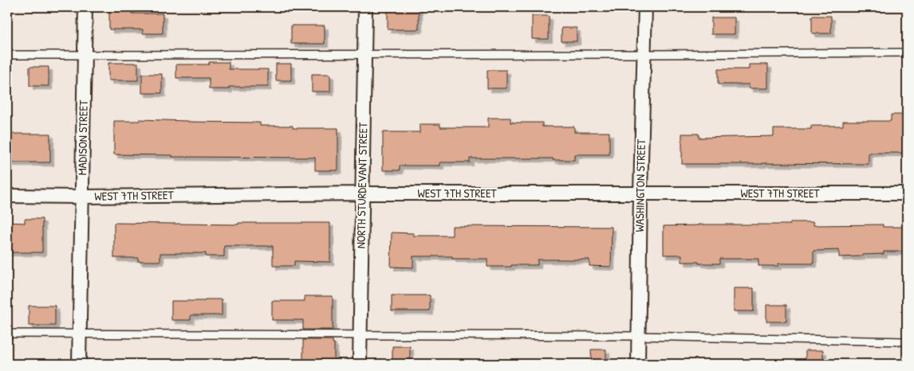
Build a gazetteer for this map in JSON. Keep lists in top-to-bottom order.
{
  "streets": {
    "street": [
      "MADISON STREET",
      "NORTH STURDEVANT STREET",
      "WASHINGTON STREET",
      "WEST 7TH STREET"
    ]
  },
  "crossings": [
    ["MADISON STREET", "WEST 7TH STREET"],
    ["NORTH STURDEVANT STREET", "WEST 7TH STREET"],
    ["WASHINGTON STREET", "WEST 7TH STREET"]
  ]
}
